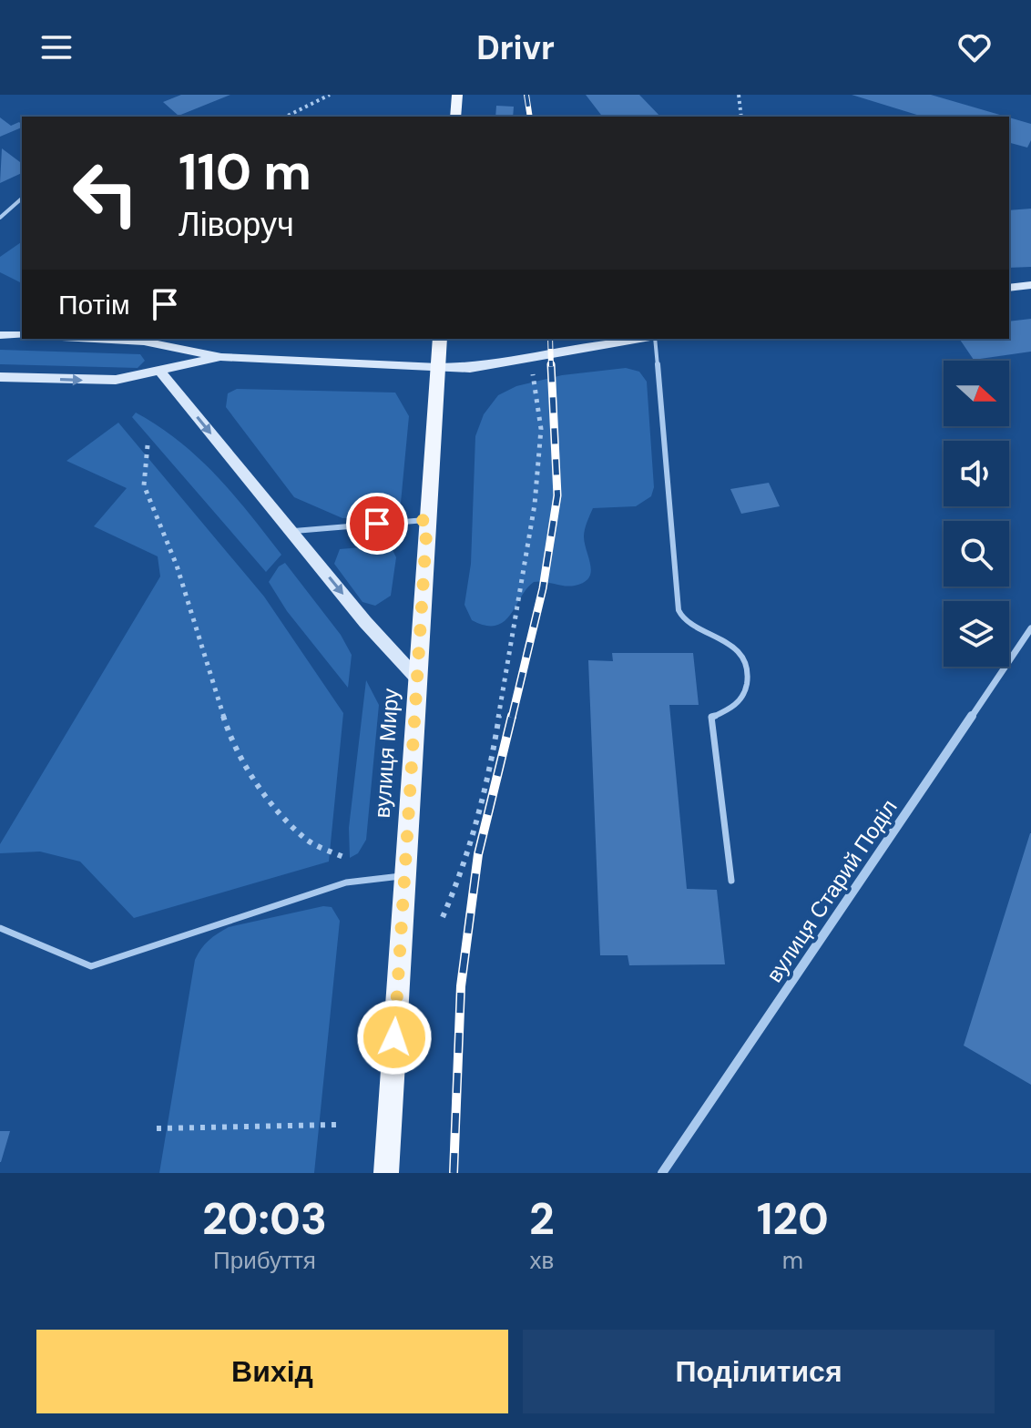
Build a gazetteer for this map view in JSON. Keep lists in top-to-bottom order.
{
  "streets": {
    "main road": ["вулиця Миру"],
    "street": ["вулиця Старий Поділ"]
  },
  "north": "right",
  "page": {
    "header": "Drivr",
    "turn": ["110 m", "Ліворуч"],
    "then": "Потім",
    "eta": [
      "20:03",
      "Прибуття",
      "2",
      "хв",
      "120",
      "m"
    ],
    "buttons": ["Вихід", "Поділитися"]
  }
}
